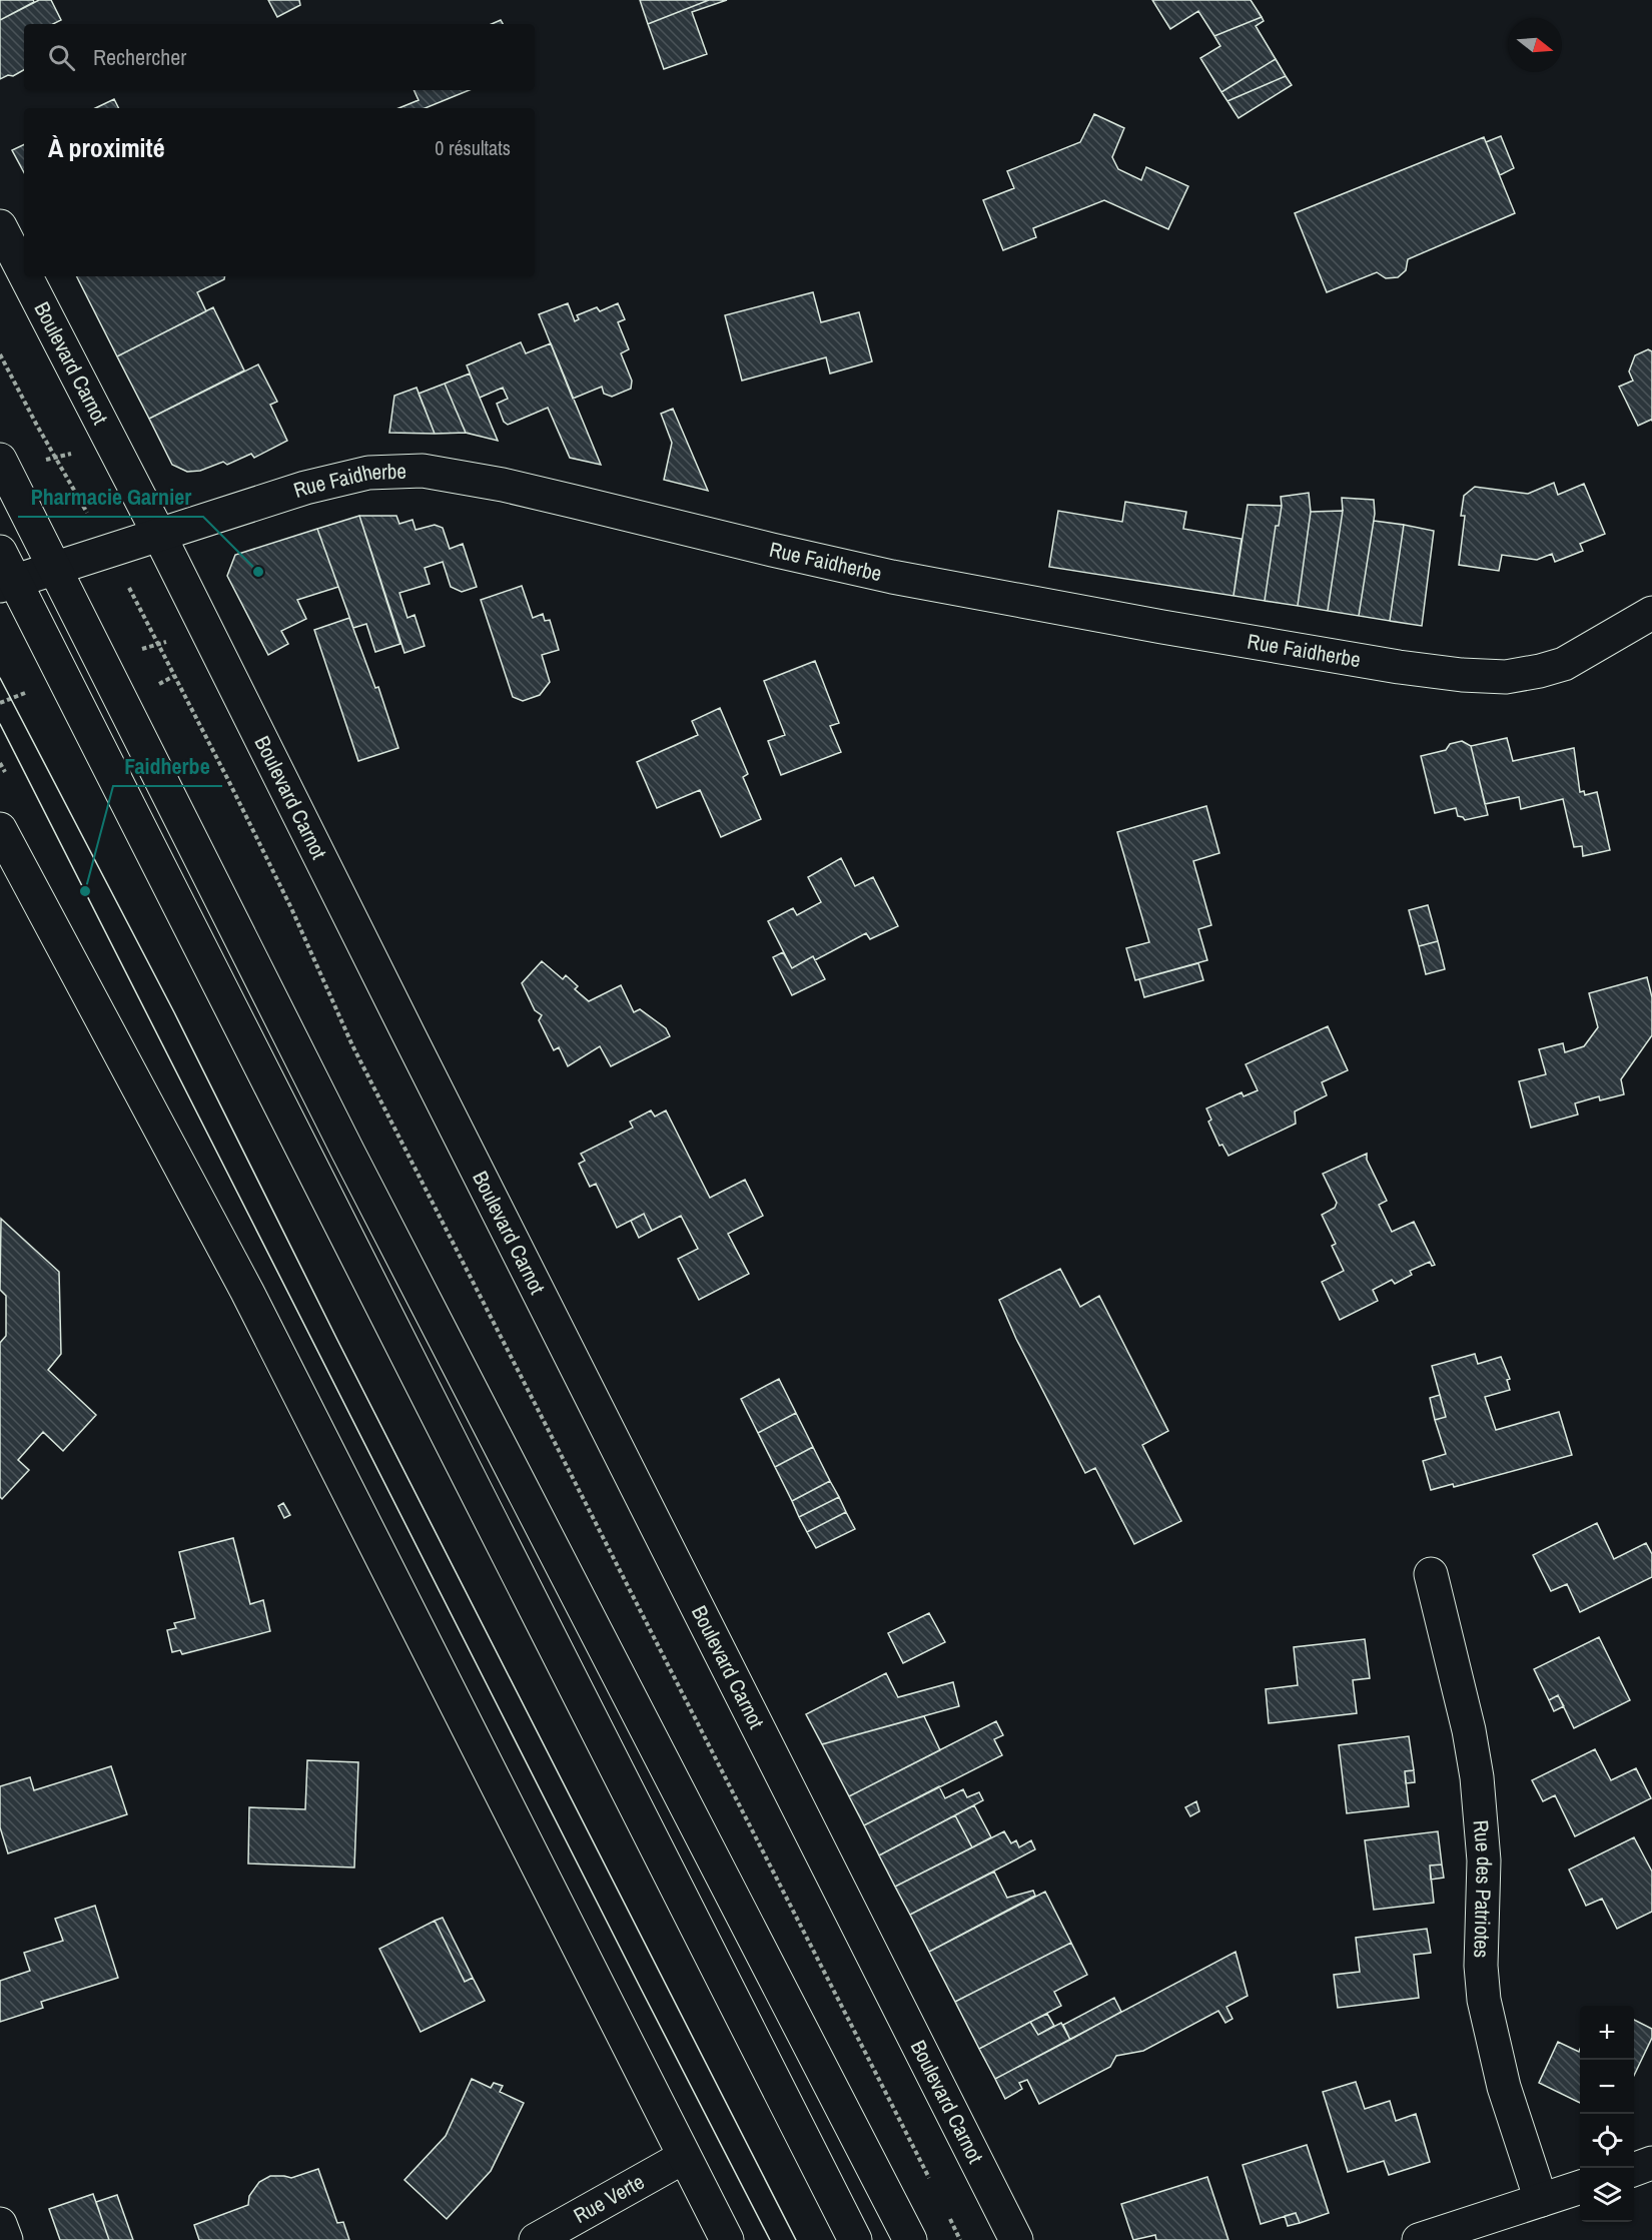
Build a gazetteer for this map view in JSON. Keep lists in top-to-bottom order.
{
  "streets": {
    "street": [
      "Boulevard Carnot",
      "Rue Faidherbe",
      "Rue des Patriotes",
      "Rue Verte"
    ]
  },
  "crossings": [
    ["Boulevard Carnot", "Rue Faidherbe"]
  ],
  "places": ["Pharmacie Garnier", "Faidherbe"],
  "north": "right",
  "page": {
    "search": "Rechercher",
    "heading": ["À proximité", "0 résultats"],
    "map_buttons": ["+", "−"]
  }
}
